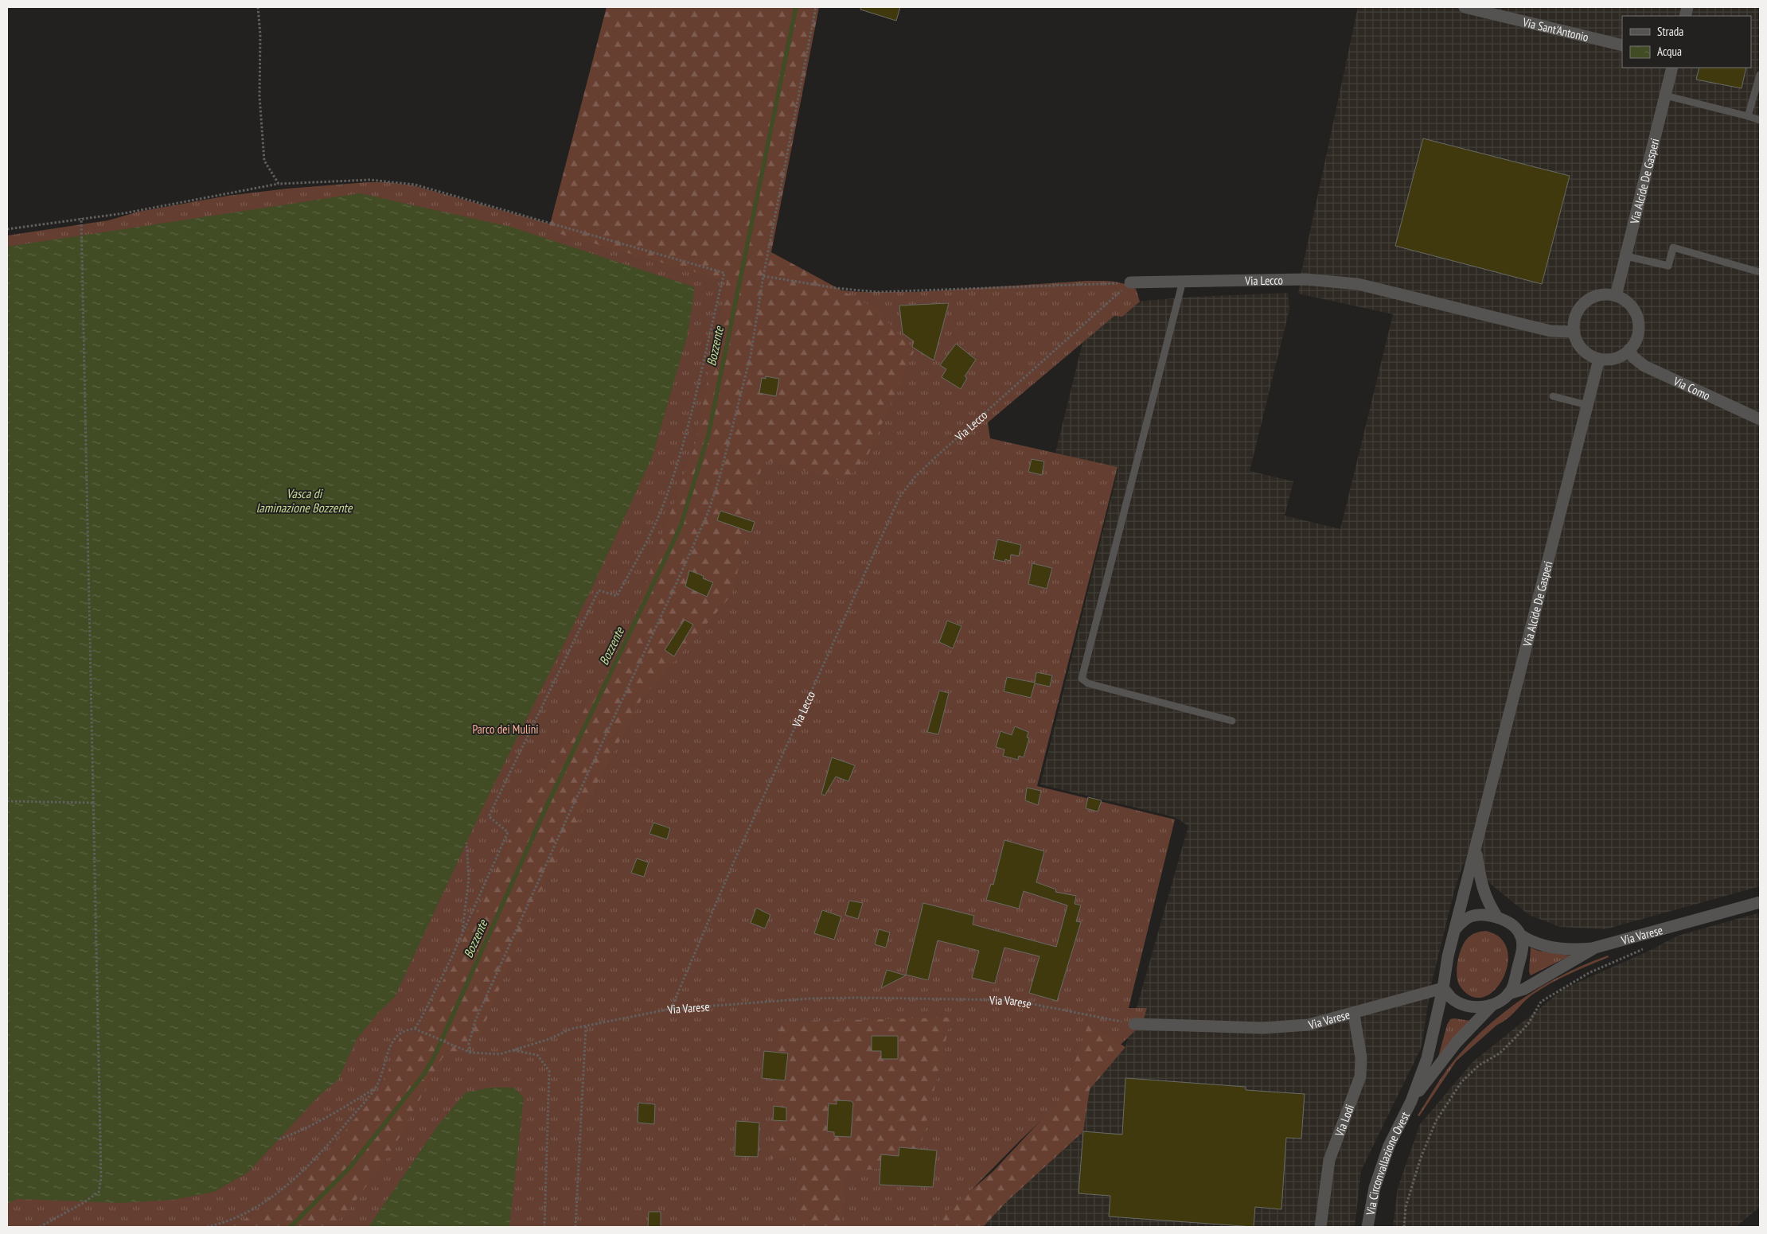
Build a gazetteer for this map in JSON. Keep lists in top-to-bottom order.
{
  "streets": {
    "main road": [
      "Via Sant'Antonio",
      "Via Alcide De Gasperi",
      "Via Lecco",
      "Via Como",
      "Via Varese",
      "Via Lodi",
      "Via Circonvallazione Ovest"
    ]
  },
  "crossings": [
    ["Via Alcide De Gasperi", "Via Lecco"],
    ["Via Alcide De Gasperi", "Via Como"],
    ["Via Alcide De Gasperi", "Via Varese"],
    ["Via Lecco", "Via Como"],
    ["Via Lecco", "Via Varese"],
    ["Via Varese", "Via Lodi"]
  ],
  "water": ["Bozzente", "Vasca di laminazione Bozzente"],
  "parks": ["Parco dei Mulini"],
  "legend": ["Strada", "Acqua"]
}
